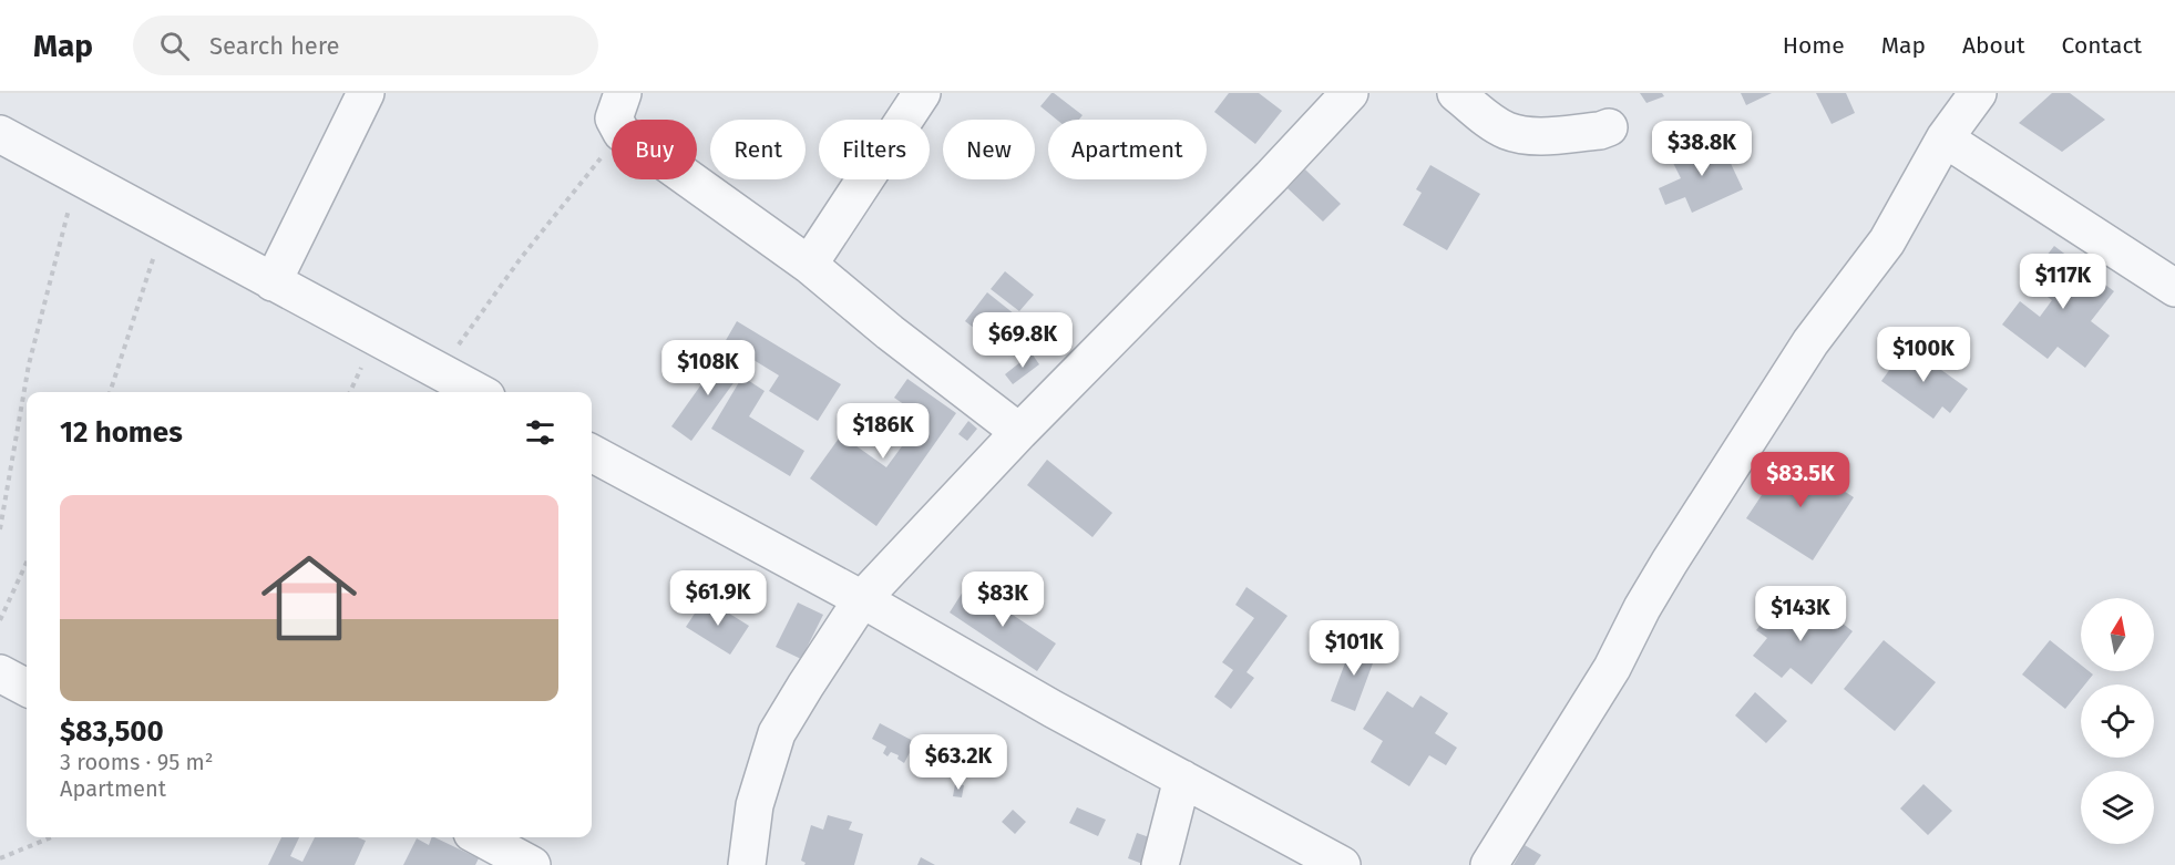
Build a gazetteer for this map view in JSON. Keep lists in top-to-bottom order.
{
  "north": "top",
  "page": {
    "header": "Map",
    "search": "Search here",
    "nav": [
      "Home",
      "Map",
      "About",
      "Contact"
    ],
    "chip": [
      "Buy",
      "Rent",
      "Filters",
      "New",
      "Apartment"
    ],
    "price": [
      "$38.8K",
      "$117K",
      "$69.8K",
      "$100K",
      "$108K",
      "$186K",
      "$83.5K",
      "$61.9K",
      "$83K",
      "$143K",
      "$101K",
      "$63.2K"
    ],
    "heading": "12 homes",
    "list": [
      {
        "name": "$83,500",
        "note": "3 rooms · 95 m² · Apartment"
      }
    ]
  }
}
